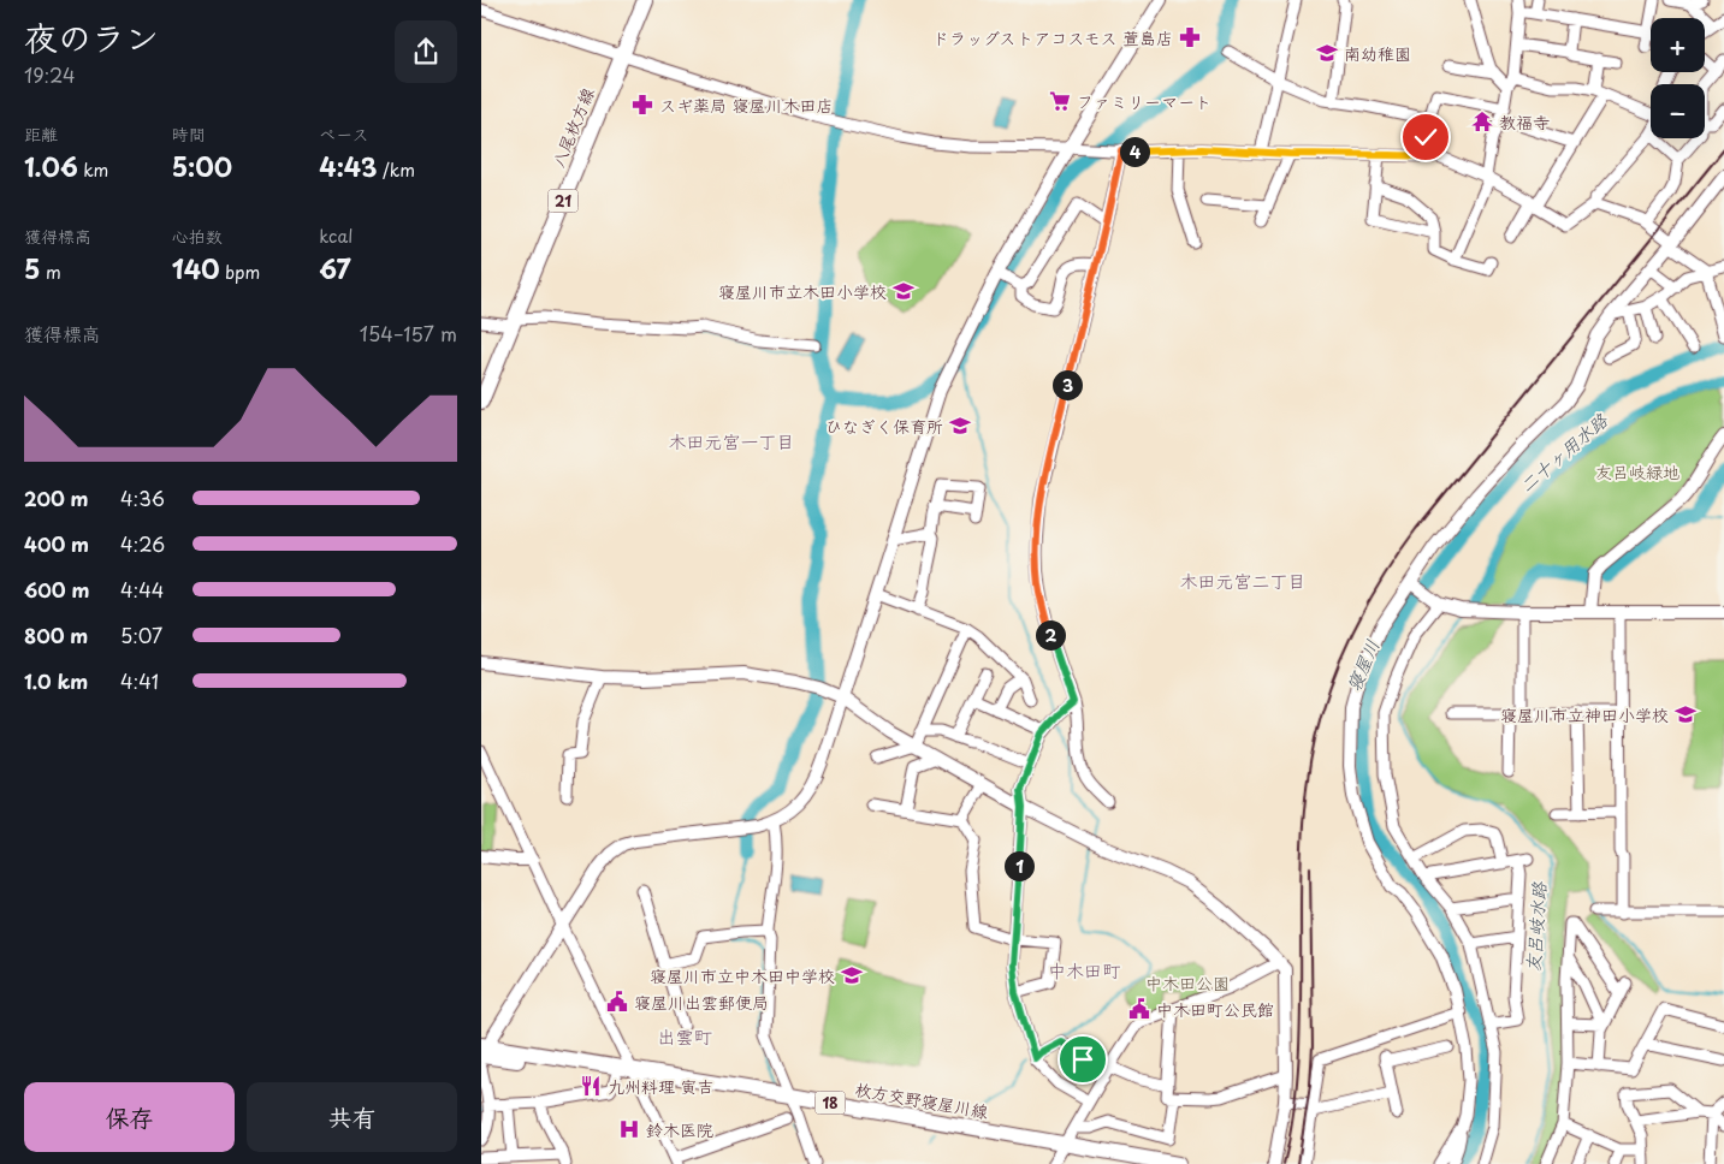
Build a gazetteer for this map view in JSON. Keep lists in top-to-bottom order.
{
  "streets": {
    "main road": [
      "八尾枚方線",
      "21",
      "枚方交野寝屋川線",
      "18"
    ]
  },
  "districts": [
    "木田元宮一丁目",
    "木田元宮二丁目",
    "中木田町",
    "出雲町"
  ],
  "water": ["二十ヶ用水路", "寝屋川", "友呂岐水路"],
  "parks": ["友呂岐緑地", "中木田公園"],
  "places": {
    "pharmacy": ["ドラッグストアコスモス 萱島店", "スギ薬局 寝屋川木田店"],
    "school or university": [
      "南幼稚園",
      "寝屋川市立木田小学校",
      "ひなぎく保育所",
      "寝屋川市立神田小学校",
      "寝屋川市立中木田中学校"
    ],
    "supermarket": ["ファミリーマート"],
    "temple": ["教福寺"],
    "public building": ["寝屋川出雲郵便局", "中木田町公民館"],
    "restaurant": ["九州料理 寅吉"],
    "hospital": ["鈴木医院"]
  },
  "page": {
    "heading": ["夜のラン", "19:24"],
    "map_buttons": ["+", "−"],
    "stats": [
      ["距離", "1.06 km"],
      ["時間", "5:00"],
      ["ペース", "4:43 /km"],
      ["獲得標高", "5 m"],
      ["心拍数", "140 bpm"],
      ["kcal", "67"]
    ],
    "pins": [
      "4",
      "3",
      "2",
      "1"
    ],
    "chart": ["獲得標高", "154–157 m"],
    "list": [
      {
        "name": "200 m",
        "note": "4:36"
      },
      {
        "name": "400 m",
        "note": "4:26"
      },
      {
        "name": "600 m",
        "note": "4:44"
      },
      {
        "name": "800 m",
        "note": "5:07"
      },
      {
        "name": "1.0 km",
        "note": "4:41"
      }
    ],
    "buttons": ["保存", "共有"]
  }
}
